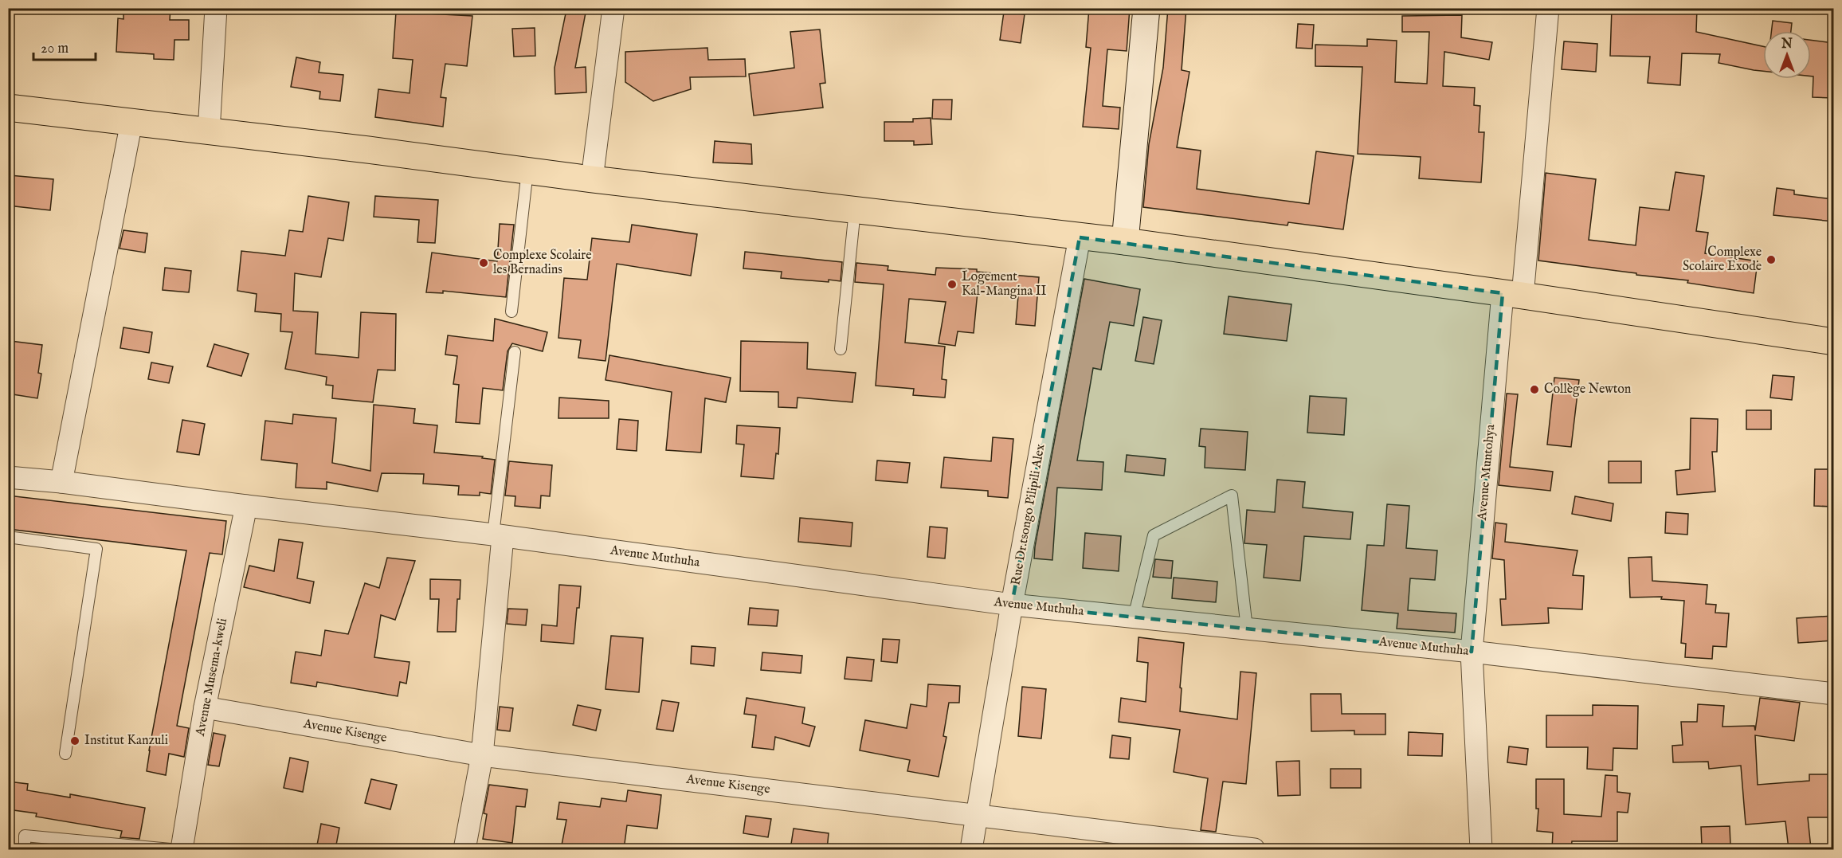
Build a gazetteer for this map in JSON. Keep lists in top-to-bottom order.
{
  "streets": {
    "street": [
      "Avenue Muntohya",
      "Rue Dr.tsongo Pilipili Alex",
      "Avenue Muthuha",
      "Avenue Musema-kweli",
      "Avenue Kisenge"
    ]
  },
  "crossings": [
    ["Avenue Muntohya", "Avenue Muthuha"],
    ["Rue Dr.tsongo Pilipili Alex", "Avenue Muthuha"],
    ["Rue Dr.tsongo Pilipili Alex", "Avenue Kisenge"],
    ["Avenue Muthuha", "Avenue Musema-kweli"],
    ["Avenue Musema-kweli", "Avenue Kisenge"]
  ],
  "places": [
    "Complexe Scolaire Exode",
    "Complexe Scolaire les Bernadins",
    "Logement Kal-Mangina II",
    "Collège Newton",
    "Institut Kanzuli"
  ],
  "scale_bar": "20 m",
  "north": "top"
}
